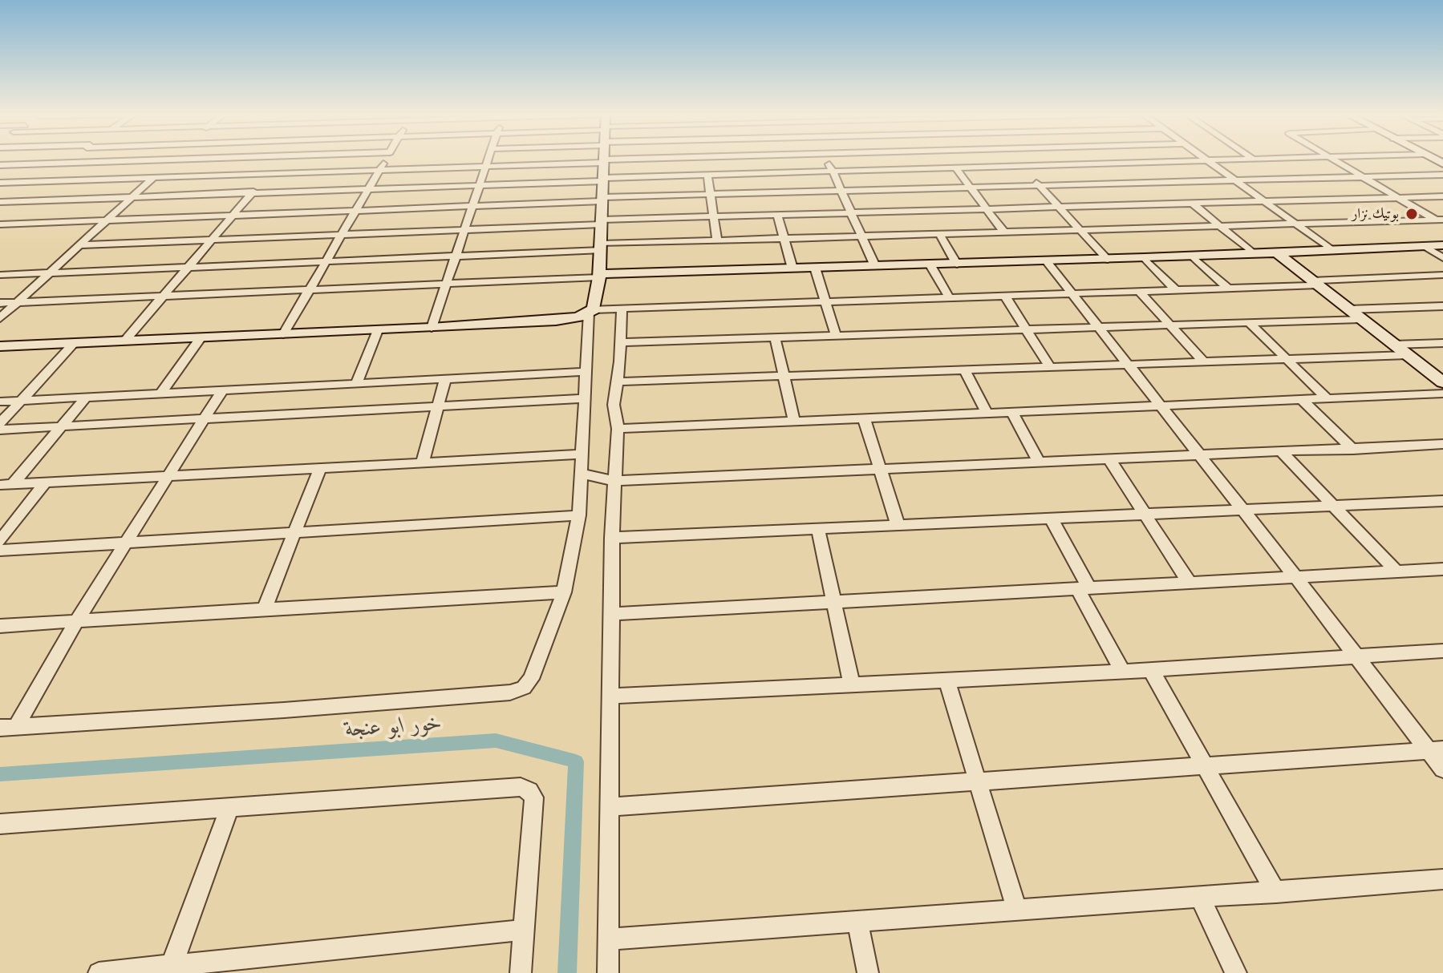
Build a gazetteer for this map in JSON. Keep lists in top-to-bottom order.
{
  "water": ["خور ابو عنجة"],
  "places": ["بوتيك نزار"]
}
